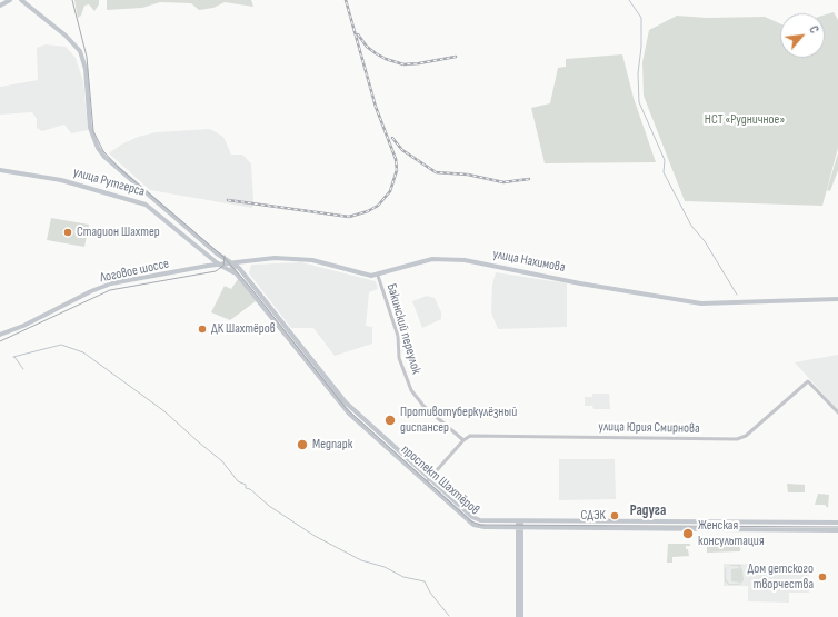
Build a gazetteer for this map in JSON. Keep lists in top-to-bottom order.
{
  "streets": {
    "main road": [
      "улица Рутгерса",
      "улица Нахимова",
      "Логовое шоссе",
      "проспект Шахтёров"
    ],
    "street": ["Бакинский переулок", "улица Юрия Смирнова"]
  },
  "crossings": [
    ["улица Рутгерса", "улица Нахимова"],
    ["улица Рутгерса", "Логовое шоссе"],
    ["улица Рутгерса", "проспект Шахтёров"],
    ["улица Нахимова", "Логовое шоссе"],
    ["улица Нахимова", "Бакинский переулок"],
    ["улица Нахимова", "проспект Шахтёров"],
    ["Логовое шоссе", "проспект Шахтёров"],
    ["Бакинский переулок", "улица Юрия Смирнова"]
  ],
  "districts": ["Радуга"],
  "parks": ["НСТ «Рудничное»"],
  "places": [
    "Стадион Шахтер",
    "ДК Шахтёров",
    "Противотуберкулёзный диспансер",
    "Медпарк",
    "СДЭК",
    "Женская консультация",
    "Дом детского творчества"
  ],
  "north": "top right"
}
